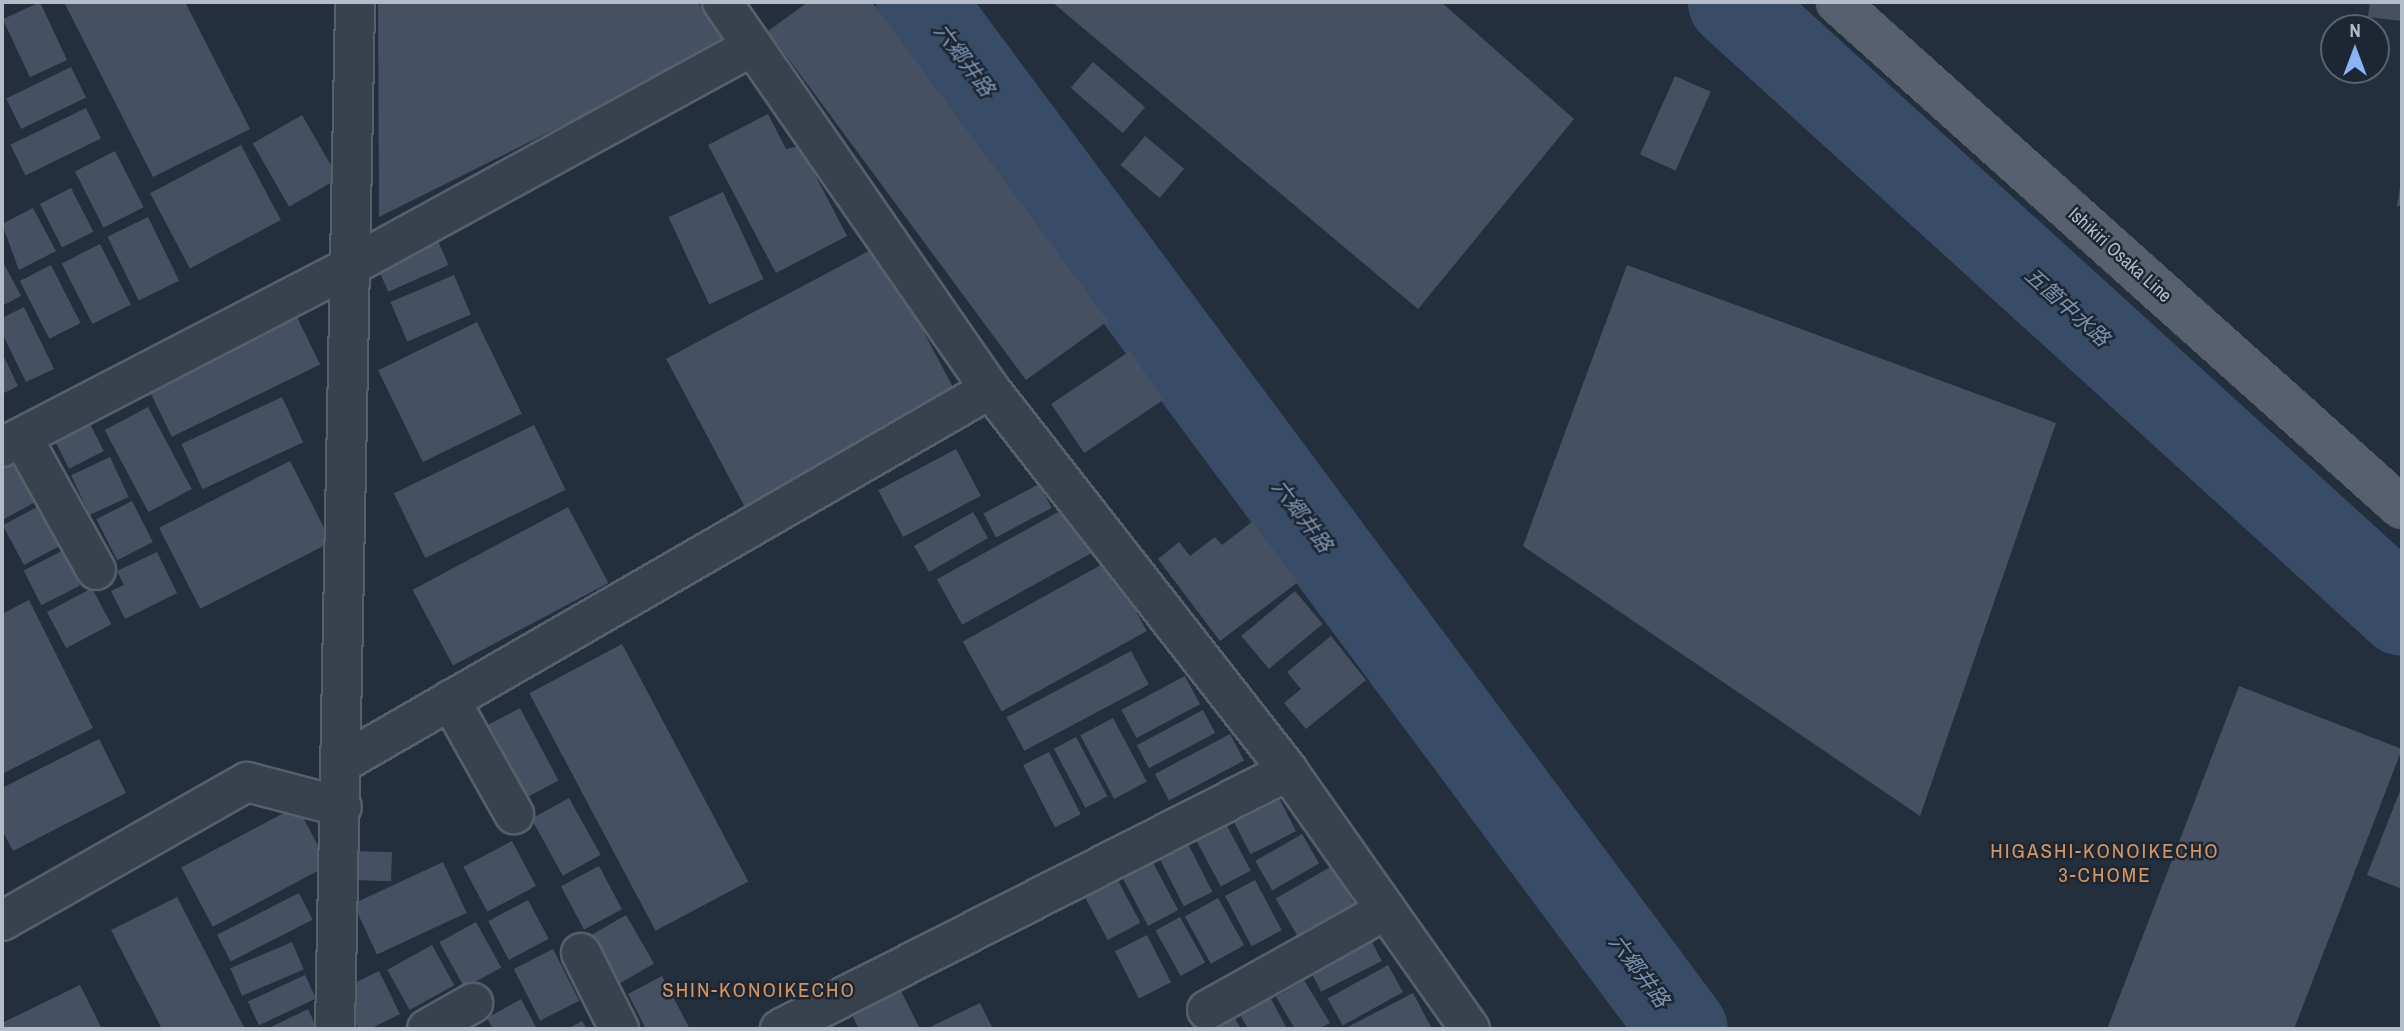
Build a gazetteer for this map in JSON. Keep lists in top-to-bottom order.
{
  "streets": {
    "main road": ["Ishikiri Osaka Line"]
  },
  "districts": ["HIGASHI-KONOIKECHO 3-CHOME", "SHIN-KONOIKECHO"],
  "water": ["六郷井路", "五箇中水路"],
  "north": "top"
}
